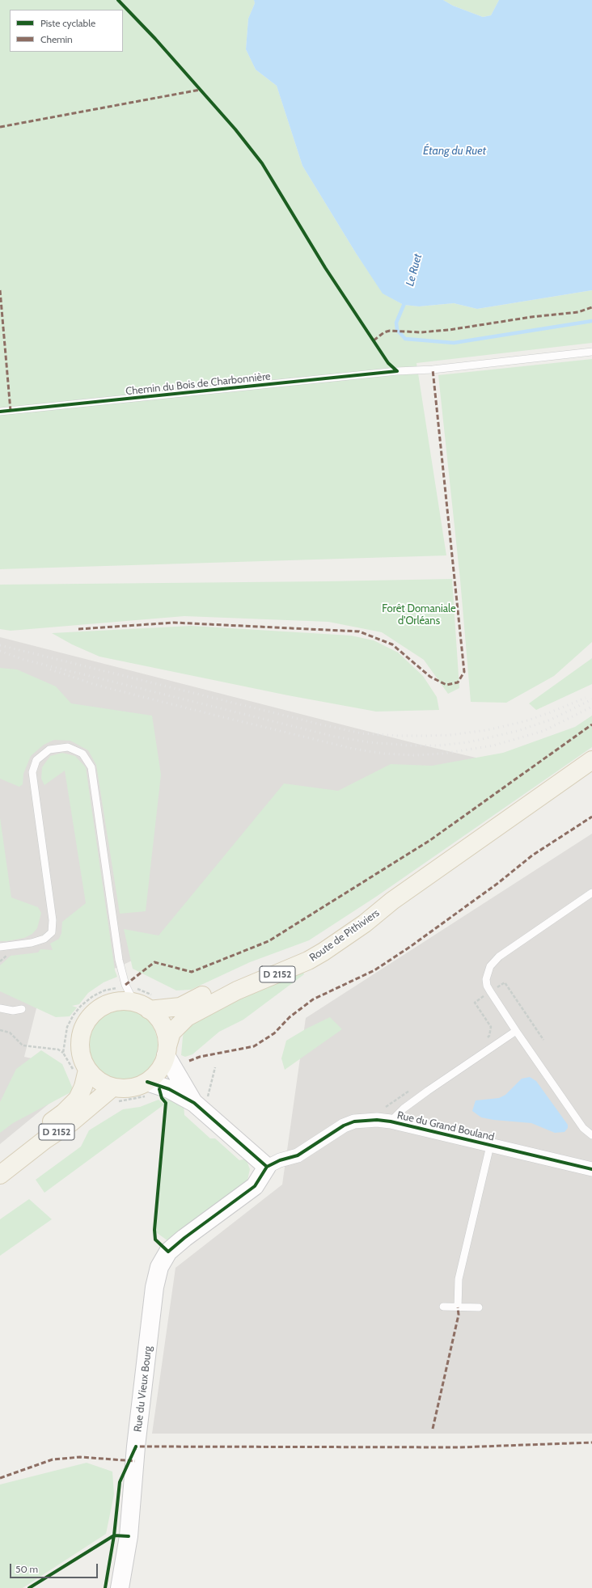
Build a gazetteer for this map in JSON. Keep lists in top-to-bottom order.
{
  "streets": {
    "main road": ["Route de Pithiviers", "D 2152"],
    "street": ["Rue du Grand Bouland", "Rue du Vieux Bourg"],
    "lane": ["Chemin du Bois de Charbonnière"]
  },
  "crossings": [
    ["Route de Pithiviers", "D 2152"],
    ["Rue du Grand Bouland", "Rue du Vieux Bourg"]
  ],
  "water": ["Étang du Ruet", "Le Ruet"],
  "parks": ["Forêt Domaniale d'Orléans"],
  "legend": ["Piste cyclable", "Chemin"],
  "scale_bar": "50 m"
}
